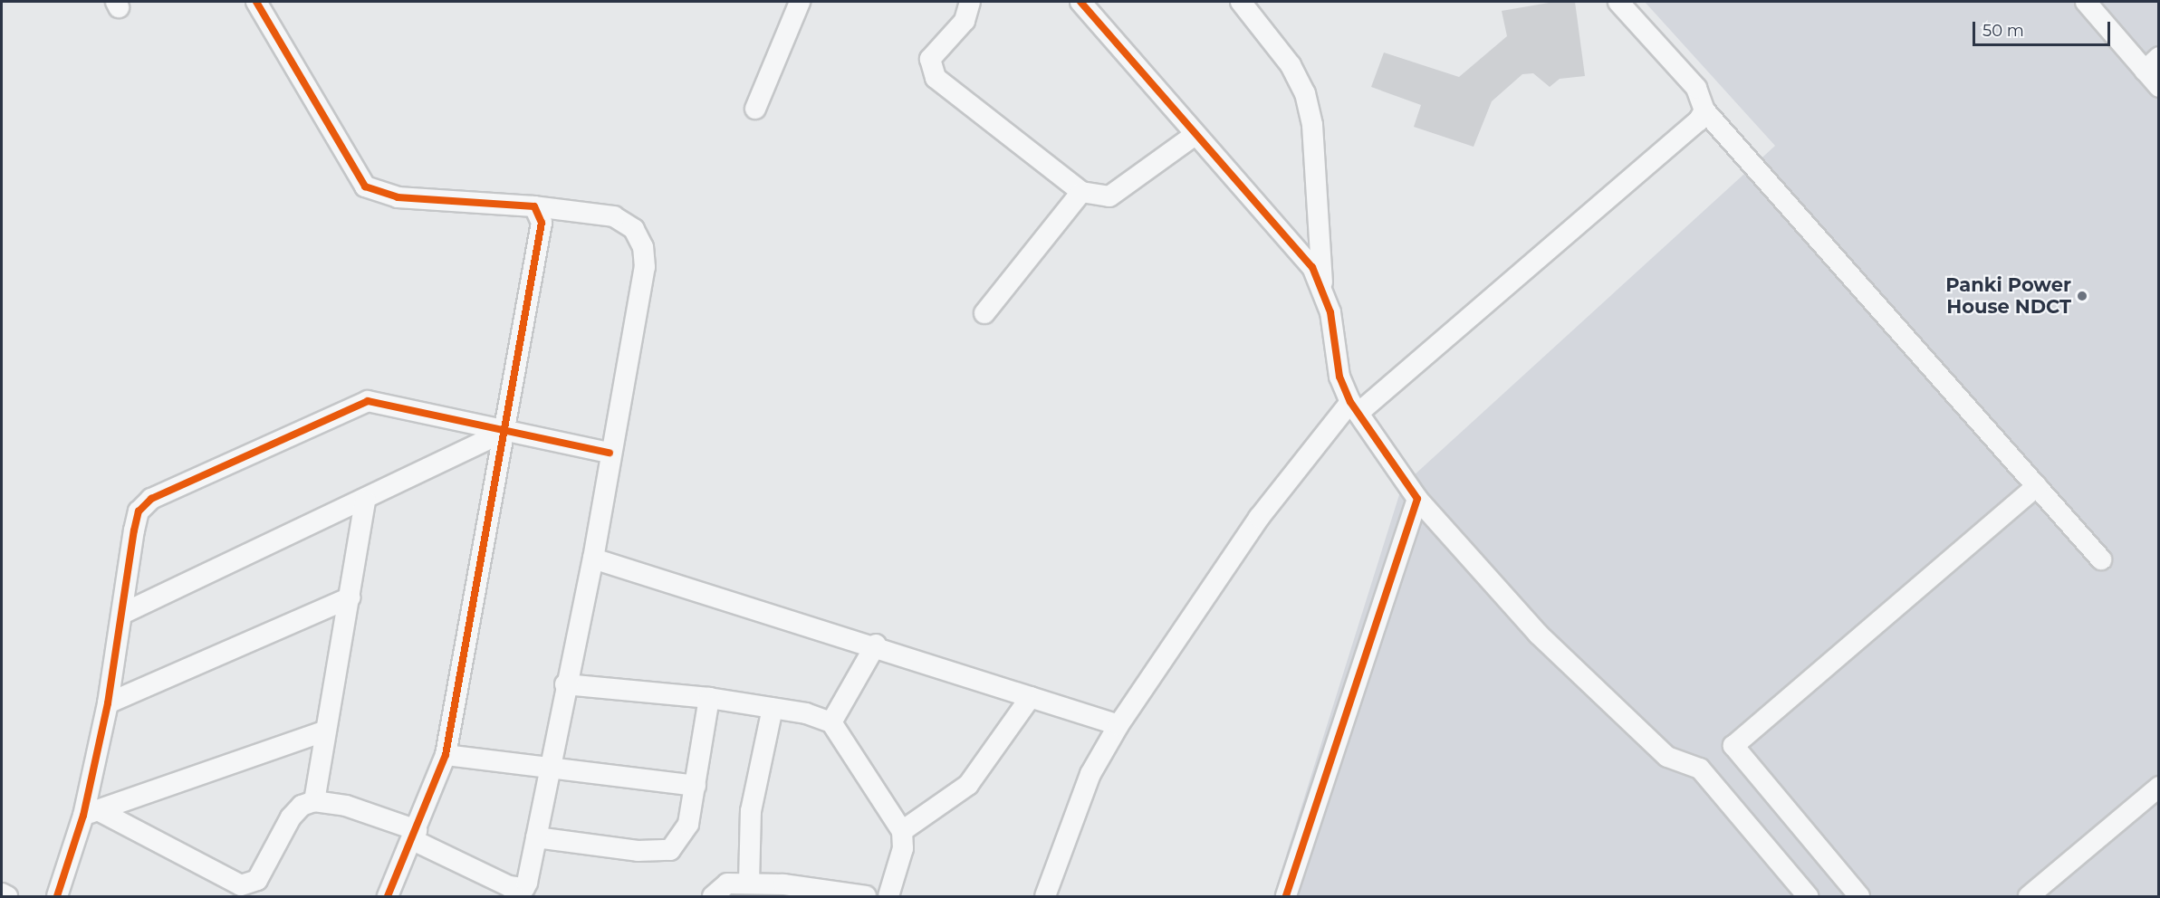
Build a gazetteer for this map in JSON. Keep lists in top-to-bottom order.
{
  "places": ["Panki Power House NDCT"],
  "scale_bar": "50 m"
}
